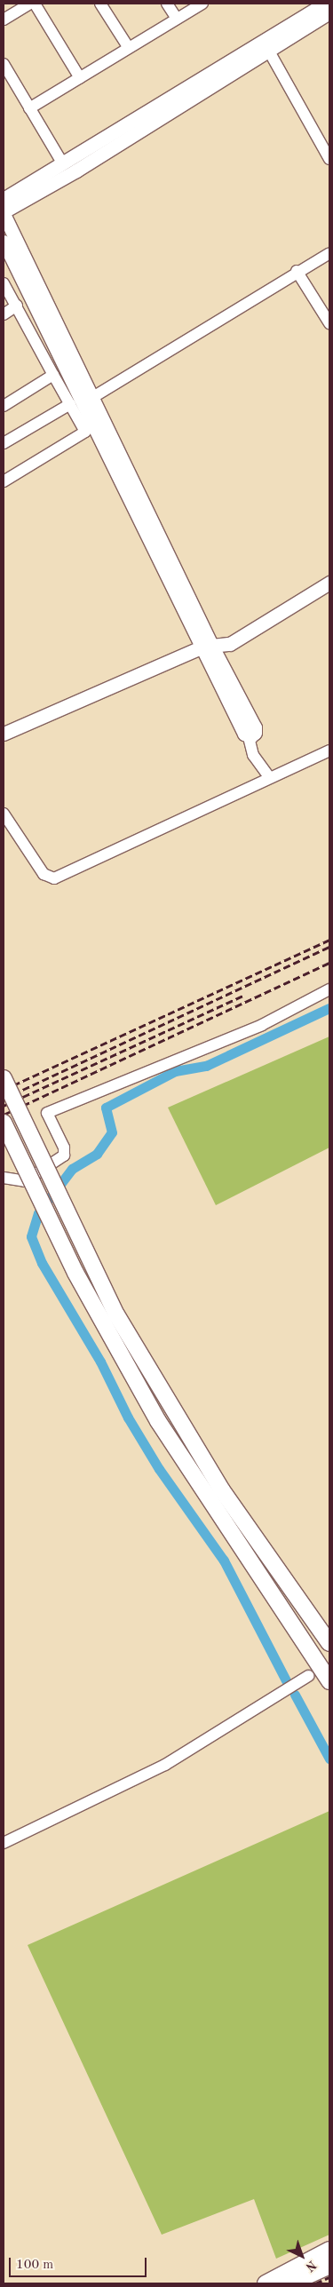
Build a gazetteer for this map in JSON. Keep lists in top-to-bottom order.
{
  "scale_bar": "100 m",
  "north": "bottom right"
}
